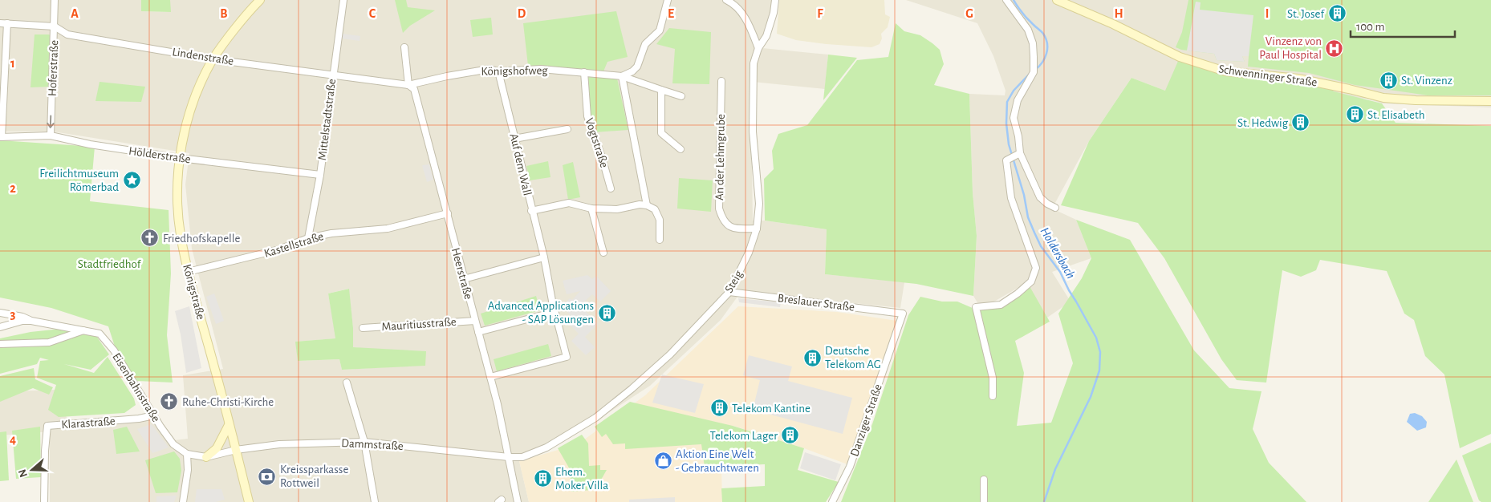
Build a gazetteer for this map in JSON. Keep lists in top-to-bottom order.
{
  "streets": {
    "street": [
      "Lindenstraße",
      "Hoferstraße",
      "Königshofweg",
      "Schwenninger Straße",
      "Mittelstadtstraße",
      "Vogtstraße",
      "Hölderstraße",
      "An der Lehmgrube",
      "Auf dem Wall",
      "Kastellstraße",
      "Heerstraße",
      "Steig",
      "Königstraße",
      "Breslauer Straße",
      "Mauritiusstraße",
      "Eisenbahnstraße",
      "Danziger Straße",
      "Klarastraße",
      "Dammstraße"
    ]
  },
  "crossings": [
    ["Lindenstraße", "Hoferstraße"],
    ["Lindenstraße", "Königshofweg"],
    ["Lindenstraße", "Mittelstadtstraße"],
    ["Lindenstraße", "Heerstraße"],
    ["Lindenstraße", "Königstraße"],
    ["Hoferstraße", "Hölderstraße"],
    ["Königshofweg", "Vogtstraße"],
    ["Königshofweg", "Auf dem Wall"],
    ["Königshofweg", "Heerstraße"],
    ["Mittelstadtstraße", "Hölderstraße"],
    ["Mittelstadtstraße", "Kastellstraße"],
    ["Hölderstraße", "Königstraße"],
    ["An der Lehmgrube", "Steig"],
    ["Auf dem Wall", "Heerstraße"],
    ["Kastellstraße", "Heerstraße"],
    ["Kastellstraße", "Königstraße"],
    ["Heerstraße", "Steig"],
    ["Heerstraße", "Mauritiusstraße"],
    ["Heerstraße", "Dammstraße"],
    ["Steig", "Breslauer Straße"],
    ["Steig", "Dammstraße"],
    ["Königstraße", "Eisenbahnstraße"],
    ["Königstraße", "Dammstraße"],
    ["Breslauer Straße", "Danziger Straße"],
    ["Eisenbahnstraße", "Klarastraße"],
    ["Eisenbahnstraße", "Dammstraße"]
  ],
  "water": ["Holdersbach"],
  "parks": ["Stadtfriedhof"],
  "places": {
    "building": [
      "St. Josef",
      "St. Vinzenz",
      "St. Elisabeth",
      "St. Hedwig",
      "Advanced Applications - SAP Lösungen",
      "Deutsche Telekom AG",
      "Telekom Kantine",
      "Telekom Lager",
      "Ehem. Moker Villa"
    ],
    "hospital": ["Vinzenz von Paul Hospital"],
    "place": ["Freilichtmuseum Römerbad"],
    "church": ["Friedhofskapelle", "Ruhe-Christi-Kirche"],
    "shop": ["Aktion Eine Welt - Gebrauchtwaren"],
    "bank": ["Kreissparkasse Rottweil"]
  },
  "scale_bar": "100 m",
  "north": "left",
  "grid": {
    "columns": [
      "A",
      "B",
      "C",
      "D",
      "E",
      "F",
      "G",
      "H",
      "I"
    ],
    "rows": [
      "1",
      "2",
      "3",
      "4"
    ]
  }
}
